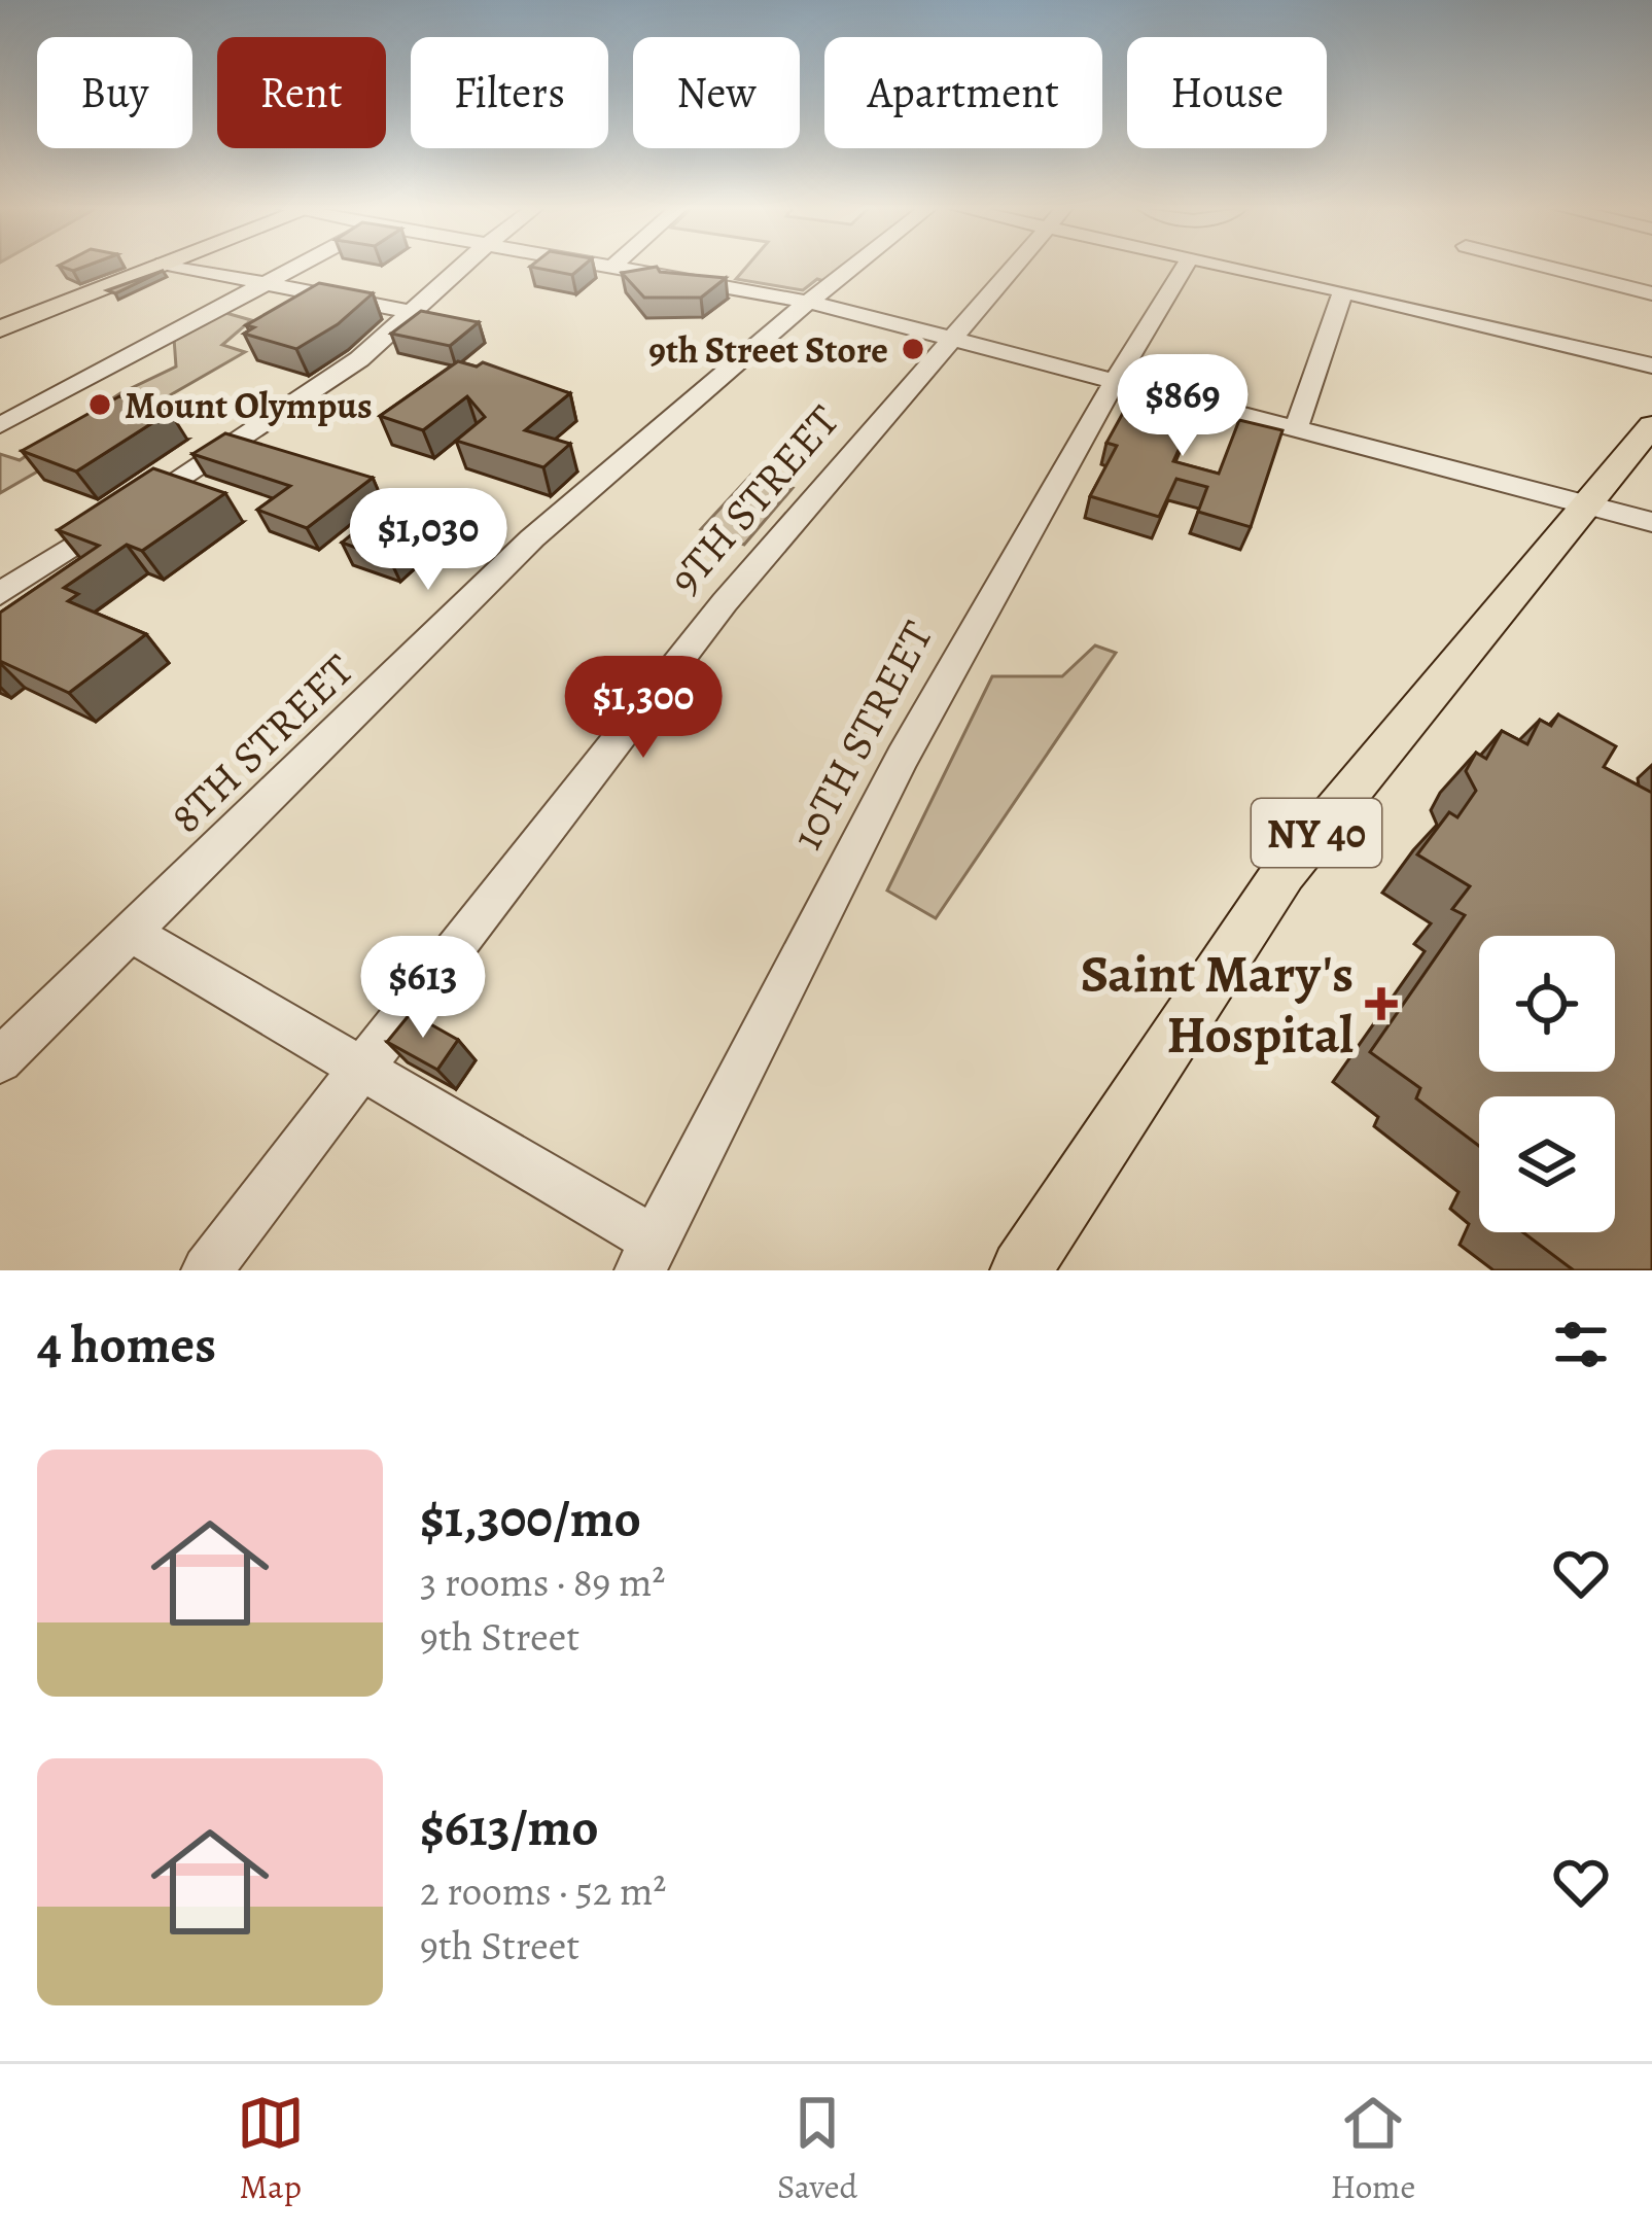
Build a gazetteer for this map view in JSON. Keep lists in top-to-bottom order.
{
  "streets": {
    "main road": ["NY 40"],
    "street": ["9TH STREET", "10TH STREET", "8TH STREET"]
  },
  "places": {
    "other": ["9th Street Store", "Mount Olympus"],
    "health": ["Saint Mary's Hospital"]
  },
  "page": {
    "chip": [
      "Buy",
      "Rent",
      "Filters",
      "New",
      "Apartment",
      "House"
    ],
    "price": [
      "$869",
      "$1,030",
      "$1,300",
      "$613"
    ],
    "heading": "4 homes",
    "list": [
      {
        "name": "$1,300/mo",
        "note": "3 rooms · 89 m² · 9th Street"
      },
      {
        "name": "$613/mo",
        "note": "2 rooms · 52 m² · 9th Street"
      }
    ],
    "tabs": ["Map", "Saved", "Home"]
  }
}
